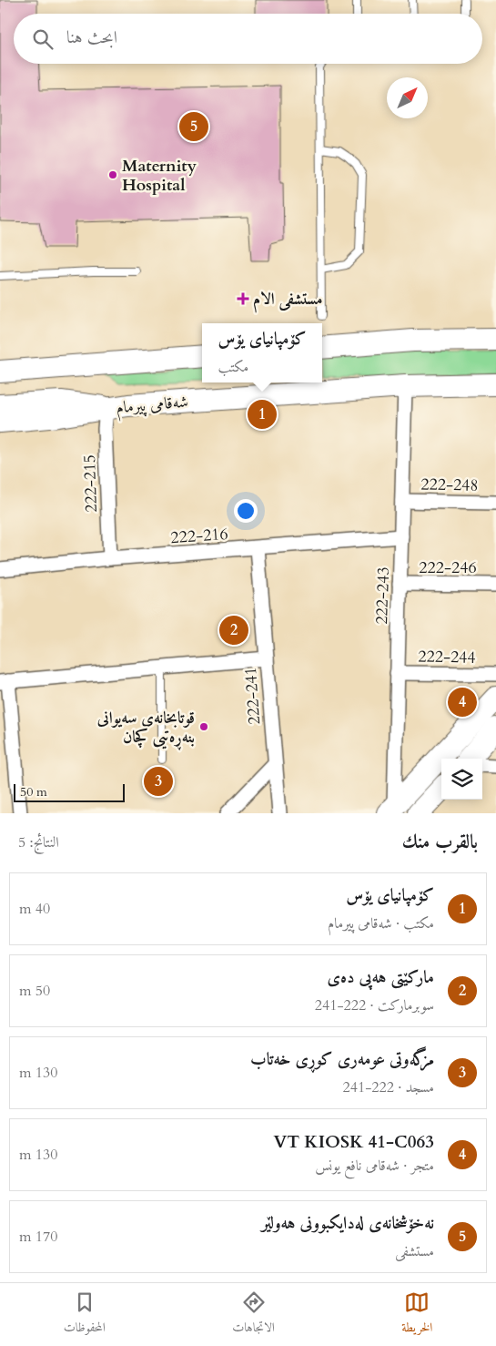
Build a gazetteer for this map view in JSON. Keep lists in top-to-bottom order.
{
  "streets": {
    "main road": ["شەقامی پیرمام"],
    "street": [
      "222-215",
      "222-248",
      "222-216",
      "222-246",
      "222-243",
      "222-244",
      "222-241"
    ]
  },
  "crossings": [
    ["شەقامی پیرمام", "222-215"],
    ["شەقامی پیرمام", "222-243"],
    ["222-215", "222-216"],
    ["222-248", "222-243"],
    ["222-216", "222-243"],
    ["222-216", "222-241"],
    ["222-246", "222-243"],
    ["222-243", "222-244"]
  ],
  "places": {
    "other": ["Maternity Hospital", "قوتابخانەی سەیوانی بنەڕەتیی کچان"],
    "health": ["مستشفى الام"]
  },
  "scale_bar": "50 m",
  "north": "top right",
  "page": {
    "search": "ابحث هنا",
    "pins": [
      "5",
      "1",
      "2",
      "4",
      "3"
    ],
    "popup": ["کۆمپانیای یۆس", "مكتب"],
    "scale": "50 m",
    "heading": ["بالقرب منك", "النتائج: 5"],
    "list": [
      {
        "mark": "1",
        "name": "کۆمپانیای یۆس",
        "note": "مكتب · شەقامی پیرمام",
        "value": "40 m"
      },
      {
        "mark": "2",
        "name": "مارکێتی هەپی دەی",
        "note": "سوبرماركت · 222-241",
        "value": "50 m"
      },
      {
        "mark": "3",
        "name": "مزگەوتی عومەری کوڕی خەتاب",
        "note": "مسجد · 222-241",
        "value": "130 m"
      },
      {
        "mark": "4",
        "name": "VT KIOSK 41-C063",
        "note": "متجر · شەقامی نافع یونس",
        "value": "130 m"
      },
      {
        "mark": "5",
        "name": "نەخۆشخانەی لەدایکبوونی هەولێر",
        "note": "مستشفى",
        "value": "170 m"
      }
    ],
    "nav": ["الخريطة", "الاتجاهات", "المحفوظات"]
  }
}
